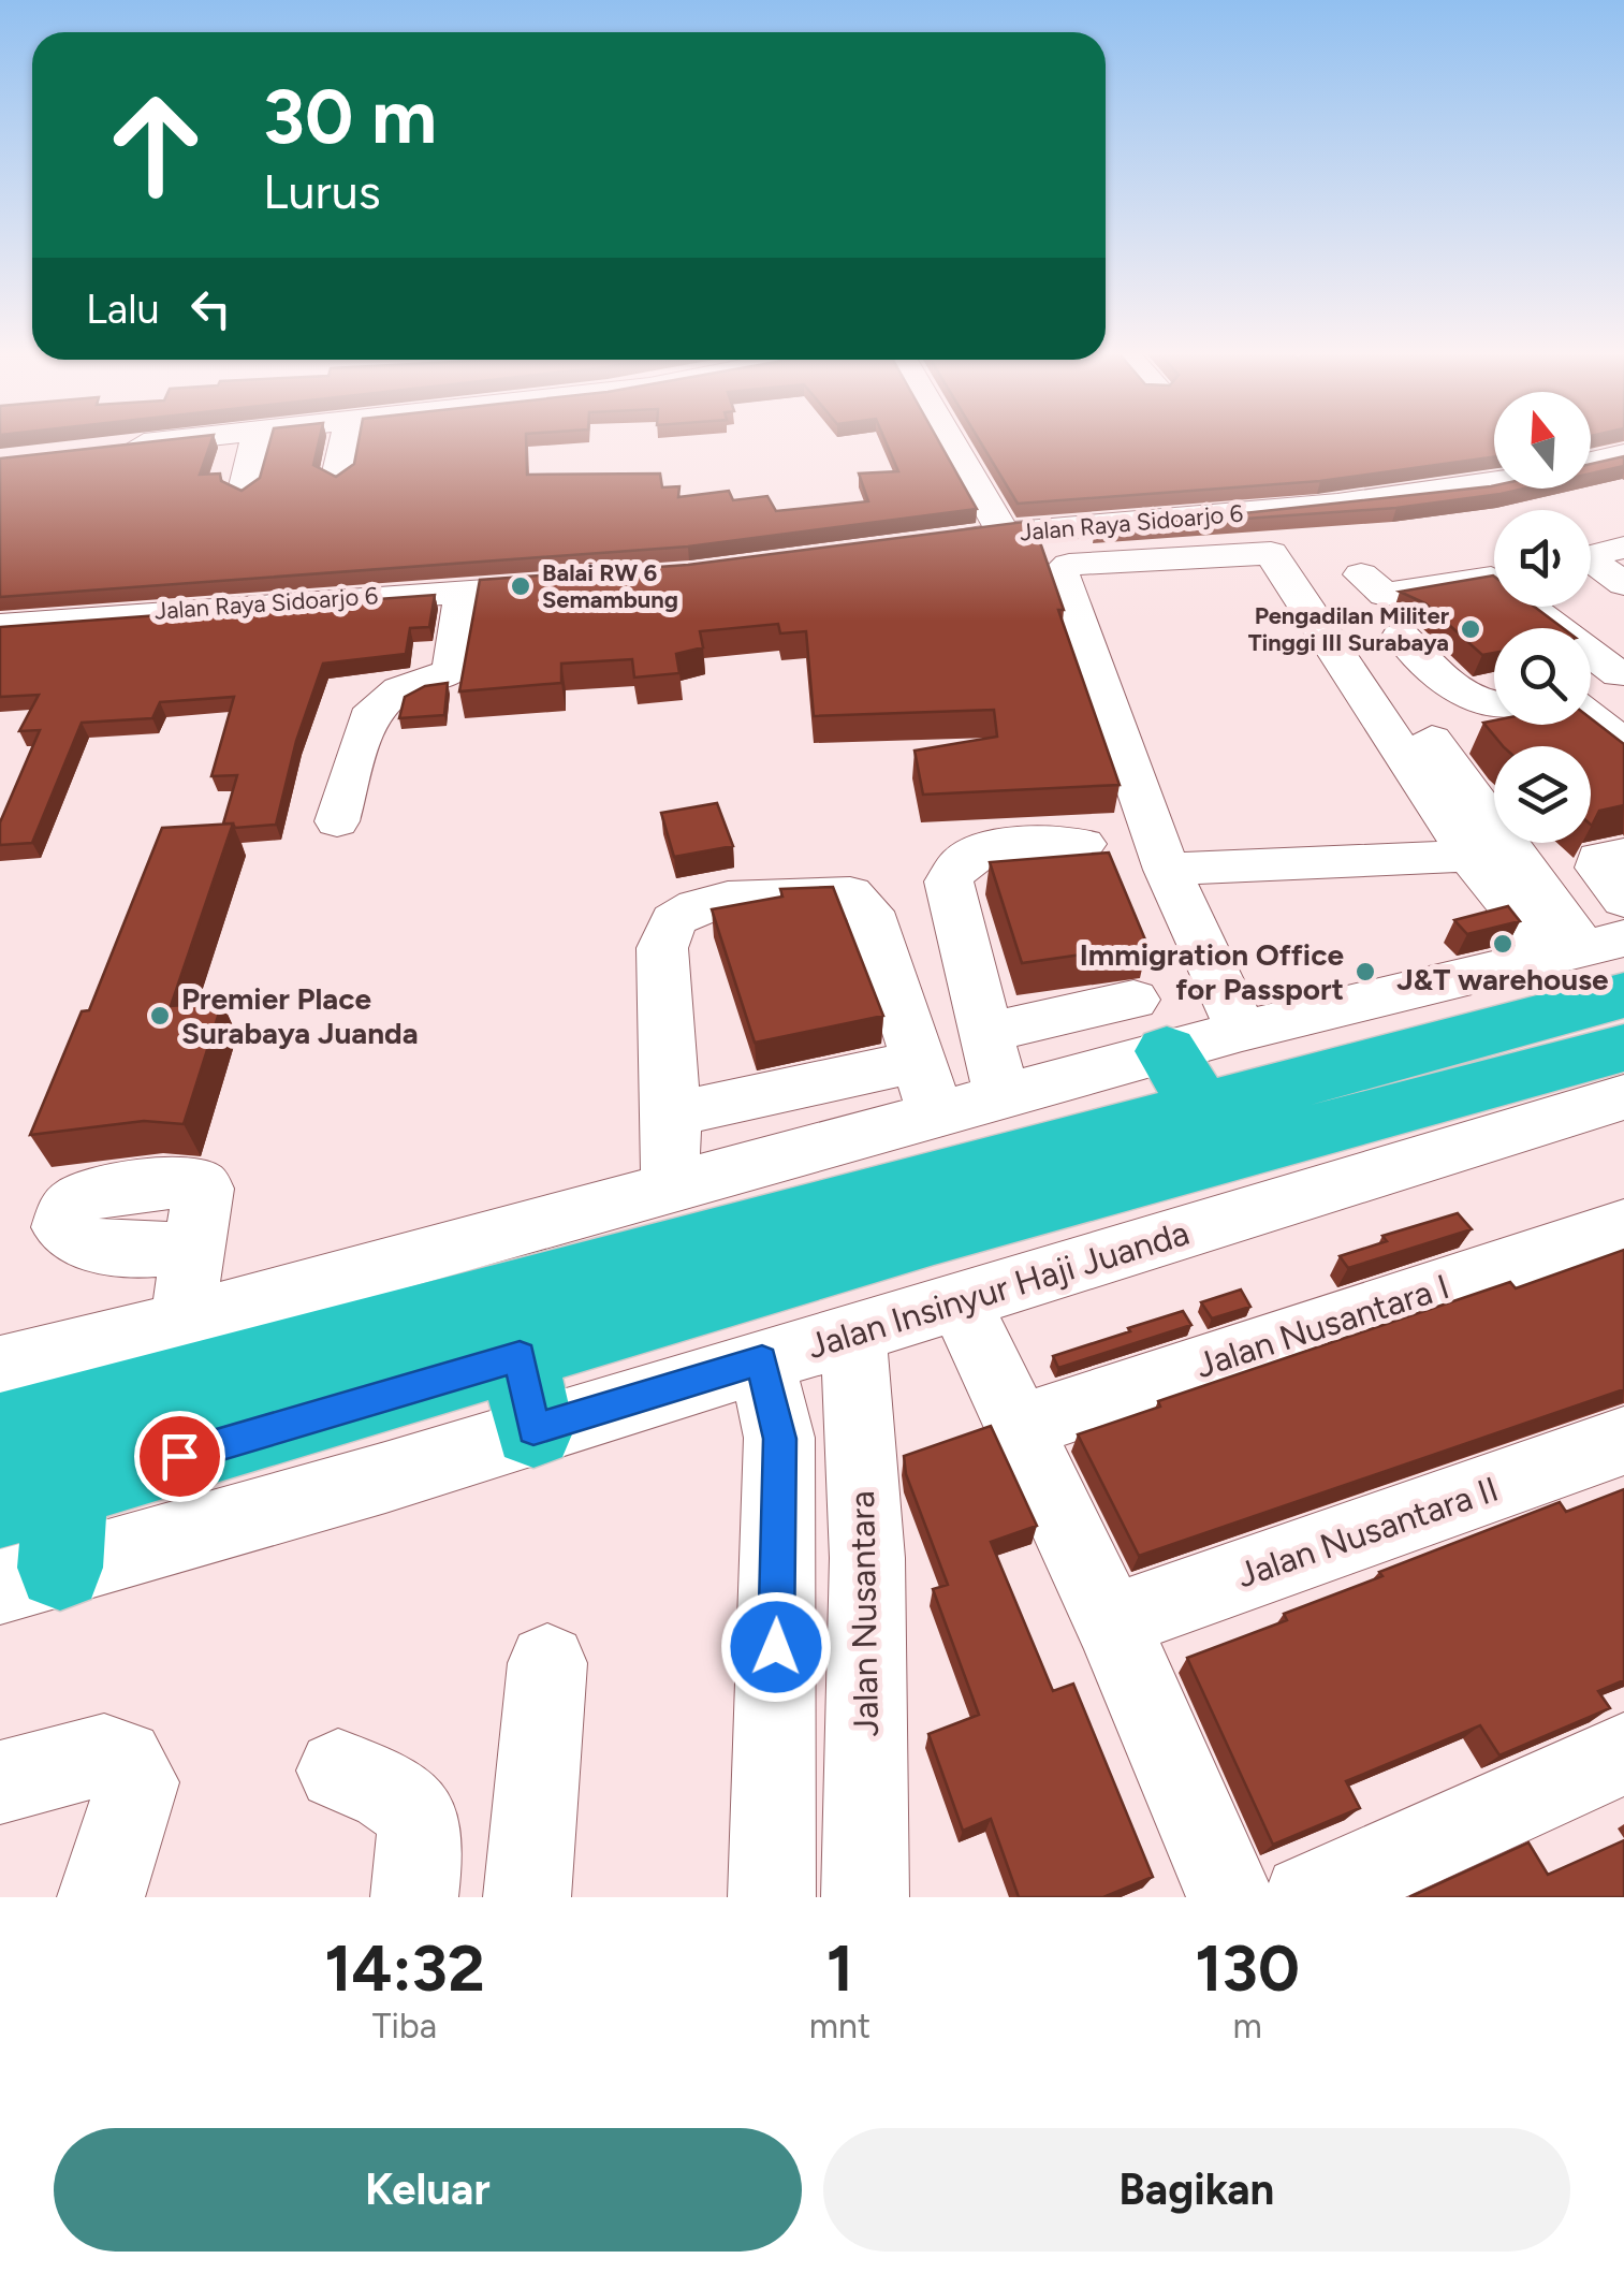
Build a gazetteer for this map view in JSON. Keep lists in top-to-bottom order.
{
  "streets": {
    "highway": ["Jalan Insinyur Haji Juanda"],
    "street": [
      "Jalan Raya Sidoarjo 6",
      "Jalan Nusantara I",
      "Jalan Nusantara II",
      "Jalan Nusantara"
    ]
  },
  "crossings": [
    ["Jalan Insinyur Haji Juanda", "Jalan Nusantara"]
  ],
  "places": [
    "Balai RW 6 Semambung",
    "Pengadilan Militer Tinggi III Surabaya",
    "J&T warehouse",
    "Immigration Office for Passport",
    "Premier Place Surabaya Juanda"
  ],
  "north": "top",
  "page": {
    "turn": ["30 m", "Lurus"],
    "then": "Lalu",
    "eta": [
      "14:32",
      "Tiba",
      "1",
      "mnt",
      "130",
      "m"
    ],
    "buttons": ["Keluar", "Bagikan"]
  }
}
